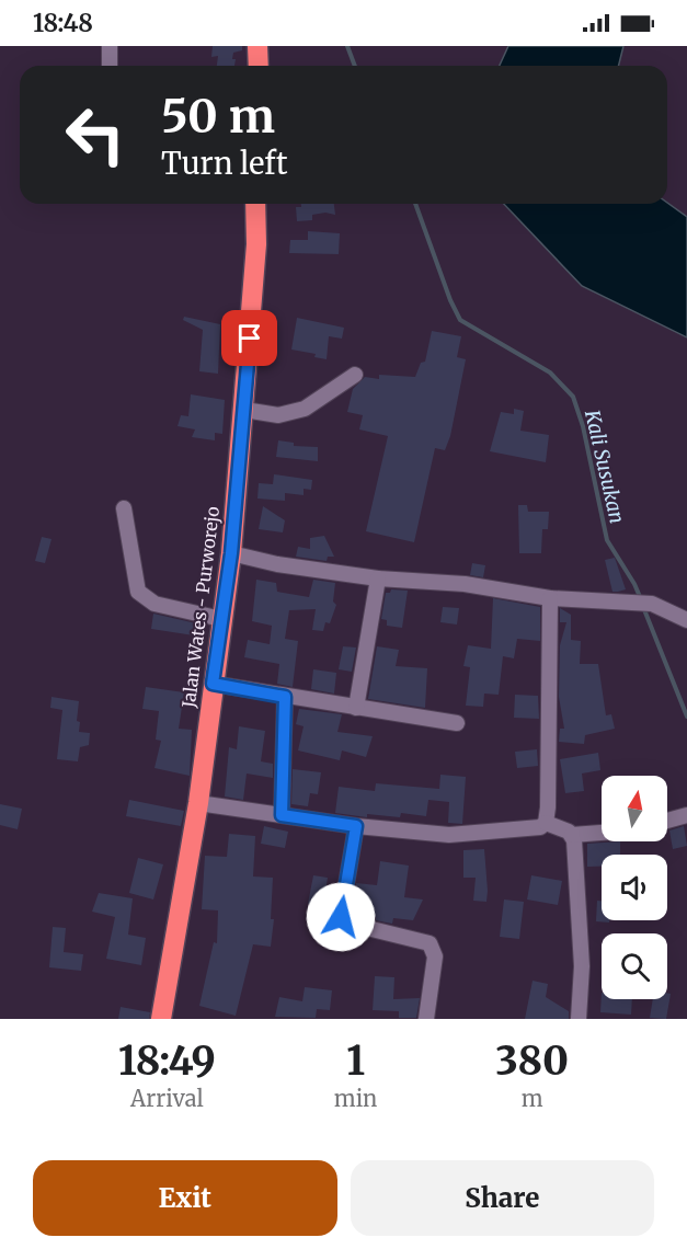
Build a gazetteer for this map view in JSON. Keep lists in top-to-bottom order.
{
  "streets": {
    "highway": ["Jalan Wates - Purworejo"]
  },
  "water": ["Kali Susukan"],
  "north": "top",
  "page": {
    "status": "18:48",
    "turn": ["50 m", "Turn left"],
    "eta": [
      "18:49",
      "Arrival",
      "1",
      "min",
      "380",
      "m"
    ],
    "buttons": ["Exit", "Share"]
  }
}
